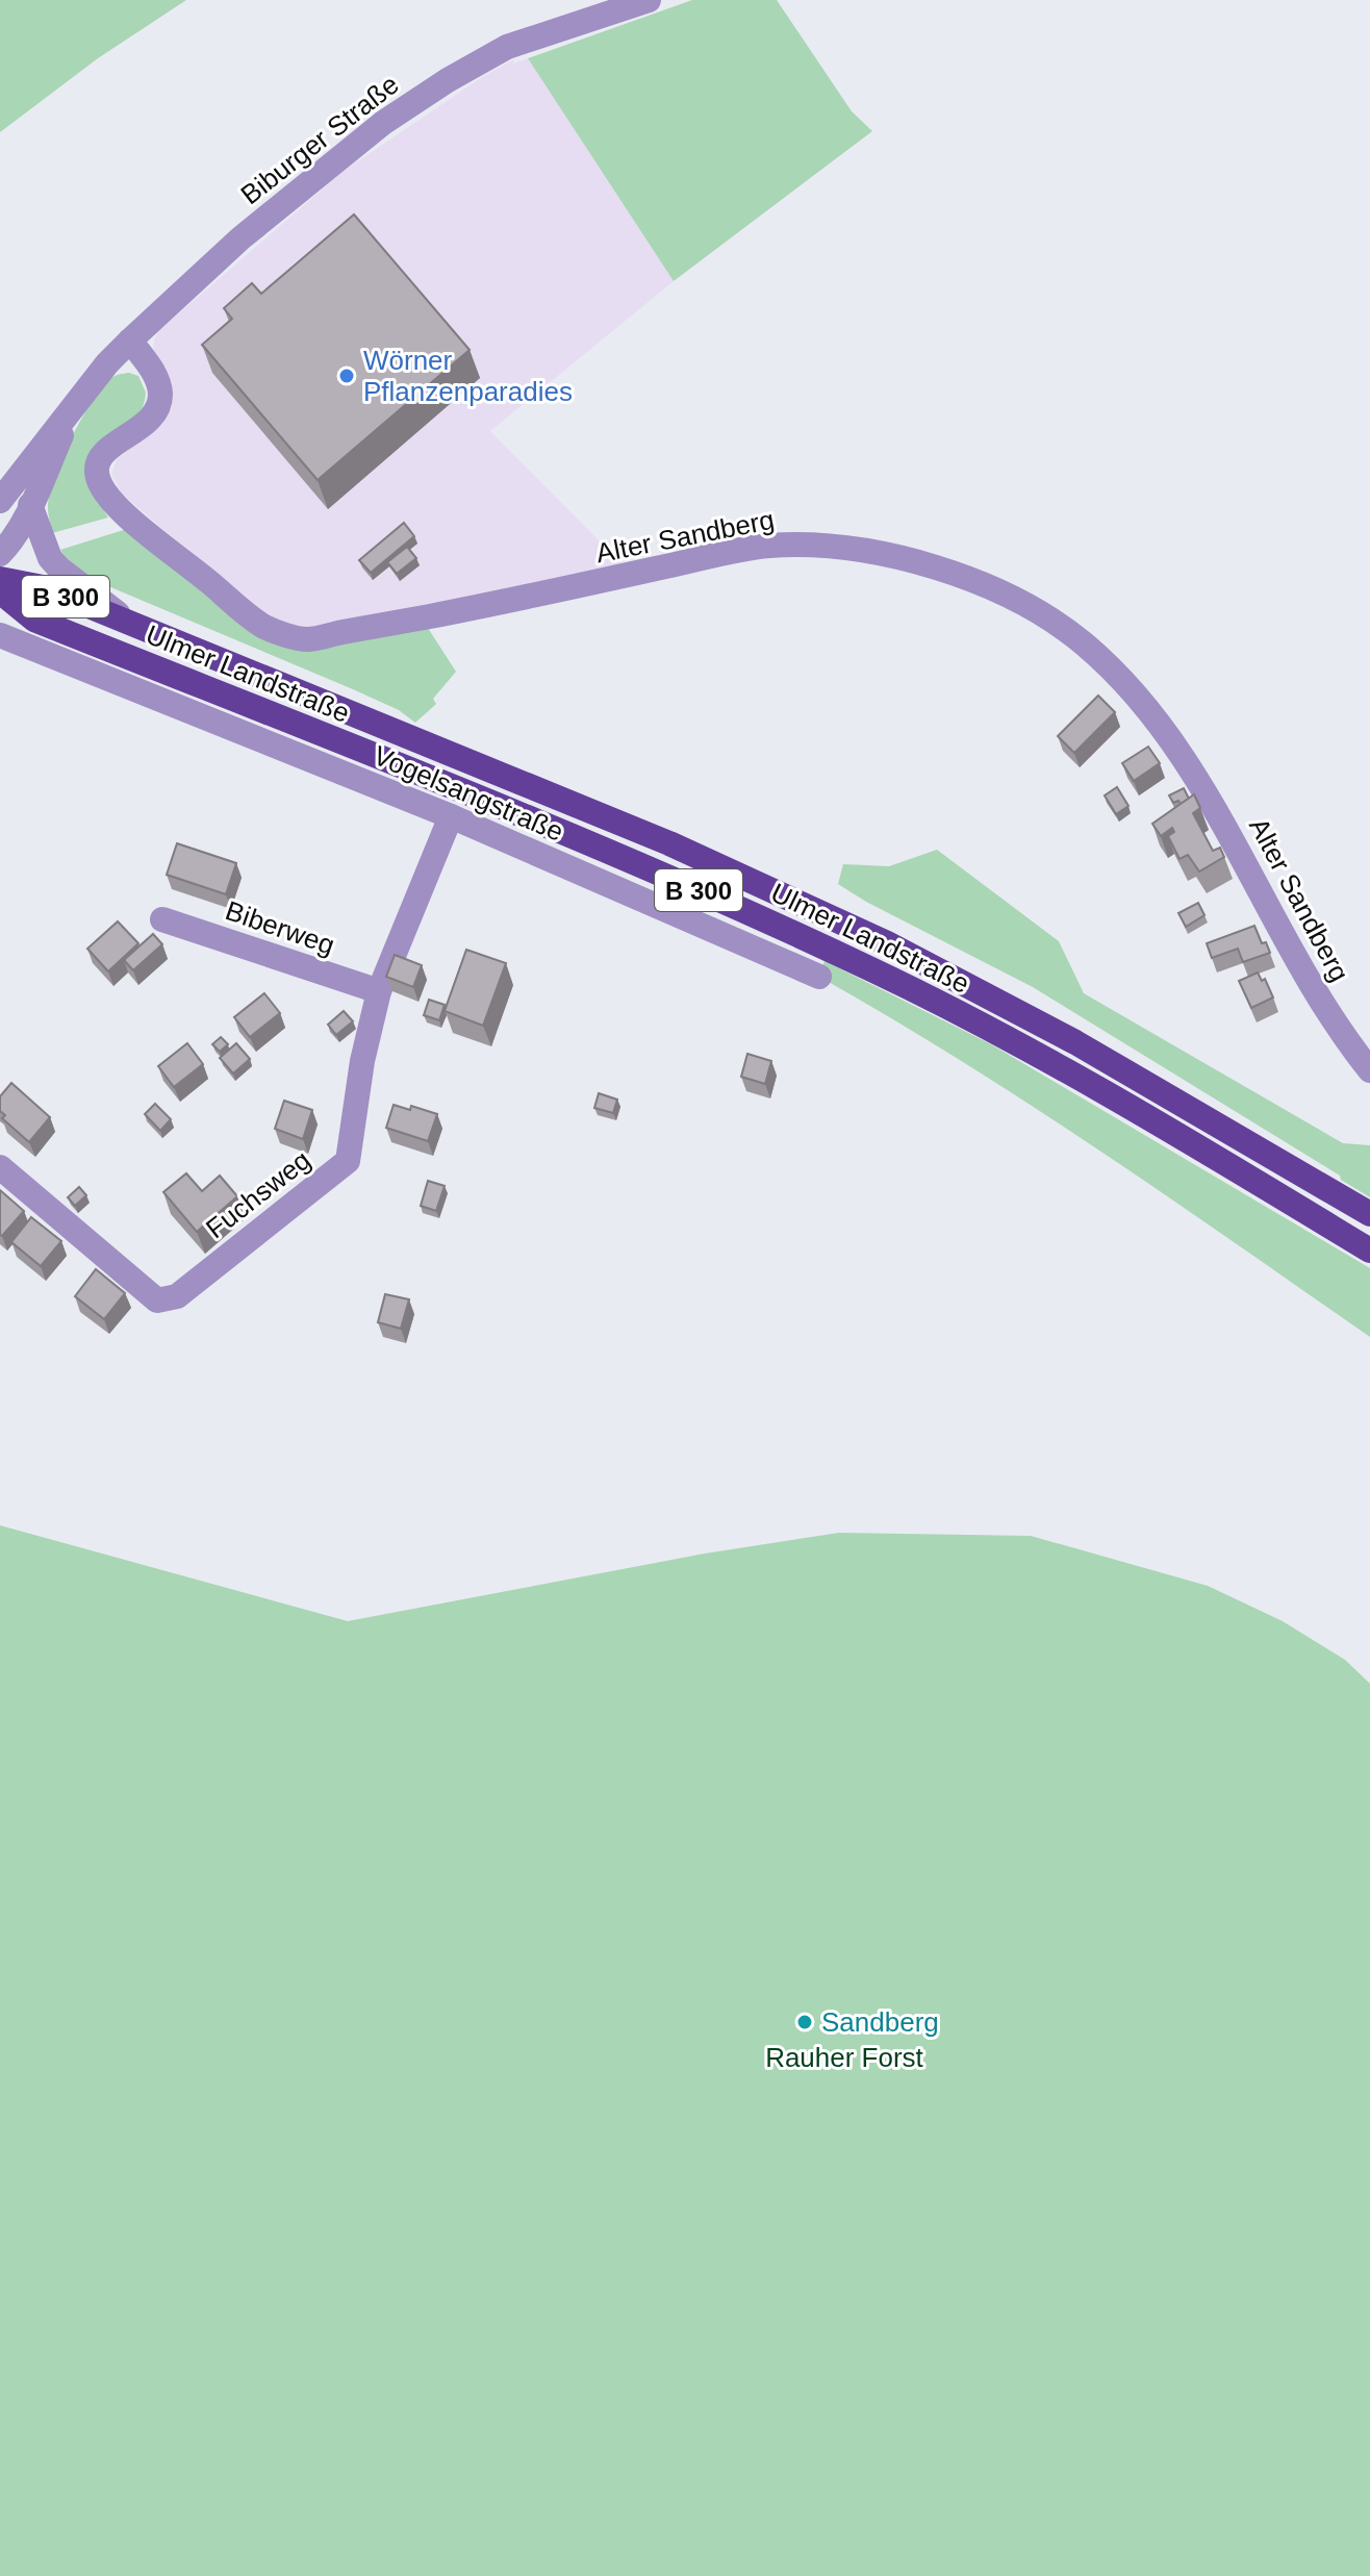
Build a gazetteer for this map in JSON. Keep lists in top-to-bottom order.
{
  "streets": {
    "main road": ["B 300", "Ulmer Landstraße"],
    "street": [
      "Biburger Straße",
      "Alter Sandberg",
      "Vogelsangstraße",
      "Biberweg",
      "Fuchsweg"
    ]
  },
  "crossings": [
    ["Biburger Straße", "Alter Sandberg"],
    ["Vogelsangstraße", "Fuchsweg"],
    ["Biberweg", "Fuchsweg"]
  ],
  "parks": ["Rauher Forst"],
  "places": ["Wörner Pflanzenparadies", "Sandberg"]
}
